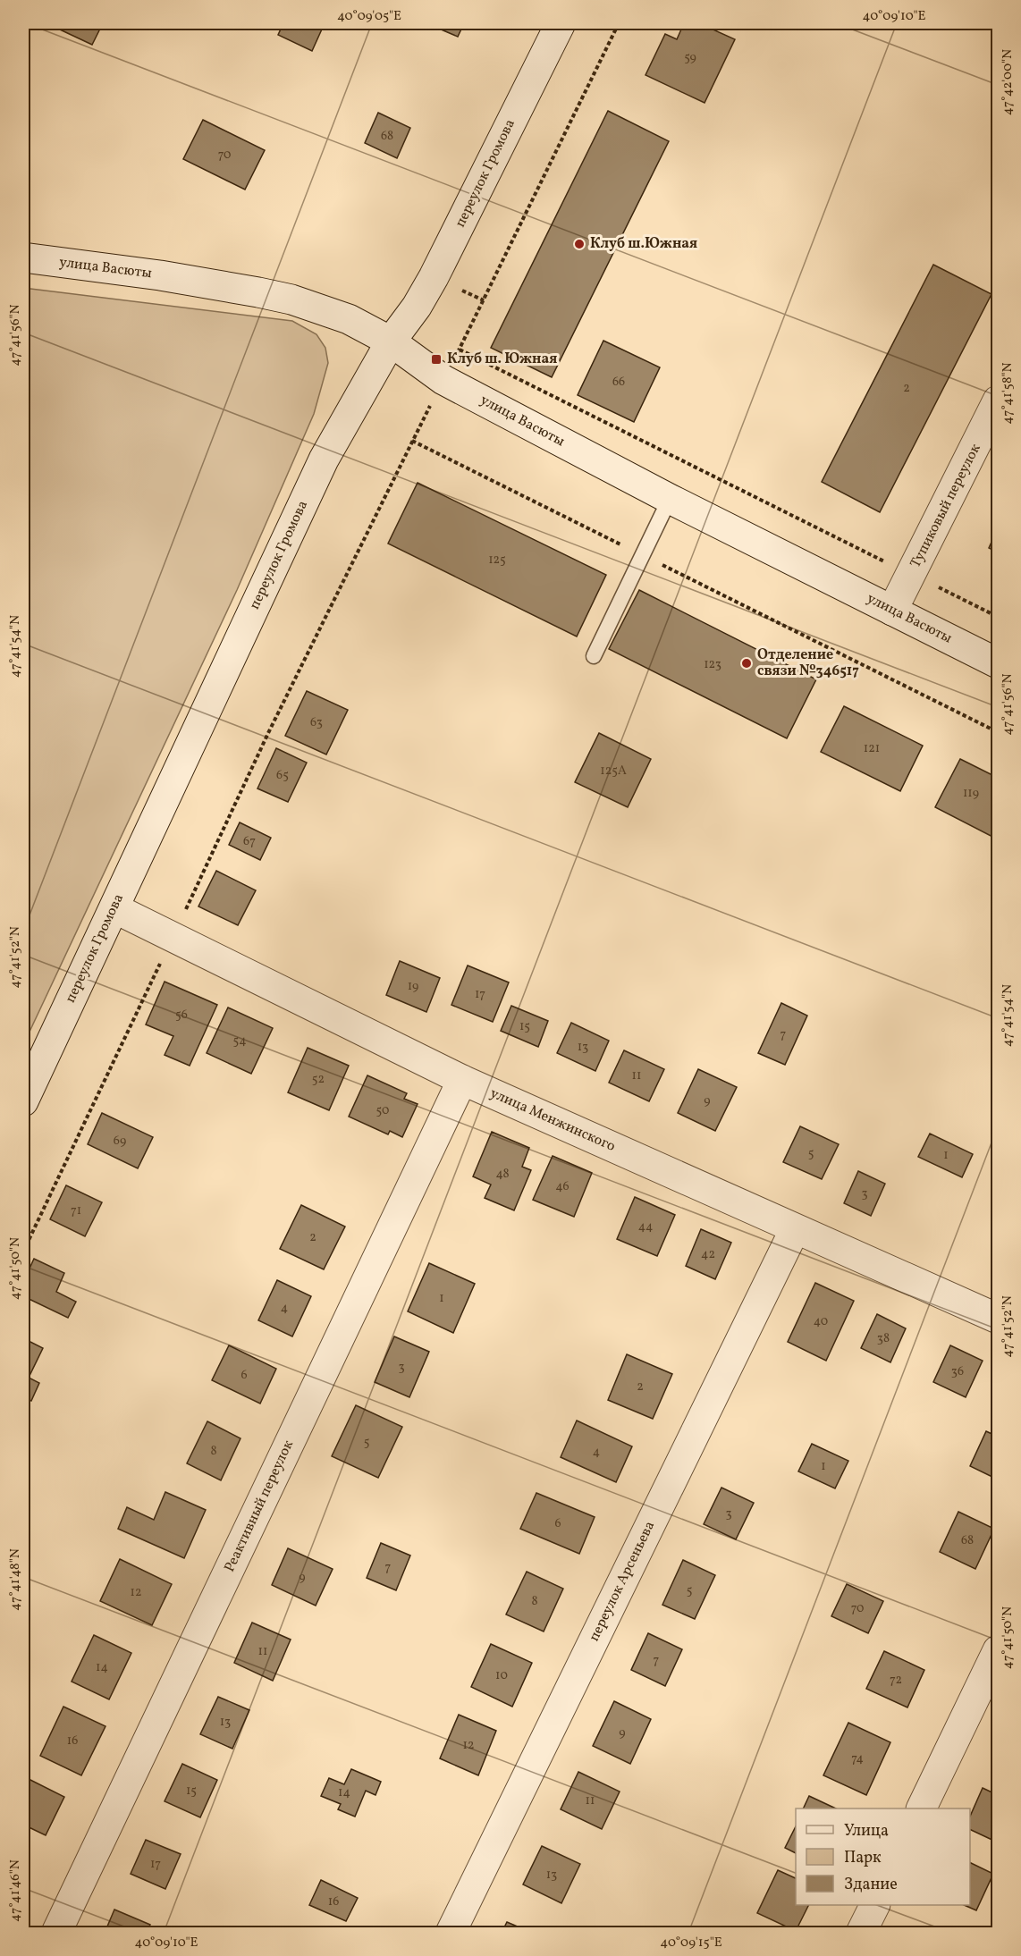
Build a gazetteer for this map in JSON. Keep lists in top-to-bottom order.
{
  "streets": {
    "street": [
      "переулок Громова",
      "улица Васюты",
      "Тупиковый переулок",
      "улица Менжинского",
      "Реактивный переулок",
      "переулок Арсеньева"
    ]
  },
  "crossings": [
    ["переулок Громова", "улица Васюты"],
    ["переулок Громова", "улица Менжинского"],
    ["улица Васюты", "Тупиковый переулок"],
    ["улица Менжинского", "Реактивный переулок"],
    ["улица Менжинского", "переулок Арсеньева"]
  ],
  "places": {
    "other": ["Клуб ш.Южная", "Отделение связи №346517"],
    "transit": ["Клуб ш. Южная"]
  },
  "house_numbers": [
    "59",
    "68",
    "70",
    "66",
    "2",
    "125",
    "123",
    "63",
    "121",
    "125А",
    "65",
    "119",
    "67",
    "19",
    "17",
    "56",
    "15",
    "7",
    "54",
    "13",
    "11",
    "52",
    "9",
    "50",
    "69",
    "5",
    "1",
    "48",
    "46",
    "3",
    "71",
    "44",
    "2",
    "42",
    "1",
    "4",
    "40",
    "38",
    "3",
    "36",
    "6",
    "2",
    "5",
    "8",
    "4",
    "1",
    "3",
    "6",
    "68",
    "7",
    "9",
    "5",
    "12",
    "8",
    "70",
    "11",
    "7",
    "14",
    "10",
    "72",
    "13",
    "9",
    "16",
    "12",
    "74",
    "15",
    "14",
    "11",
    "17",
    "13",
    "16"
  ],
  "legend": ["Улица", "Парк", "Здание"],
  "coordinates": [
    "40°09'05\"E",
    "40°09'10\"E",
    "47°42'00\"N",
    "47°41'56\"N",
    "47°41'58\"N",
    "47°41'54\"N",
    "47°41'52\"N",
    "47°41'50\"N",
    "47°41'48\"N",
    "47°41'46\"N",
    "40°09'15\"E"
  ]
}
